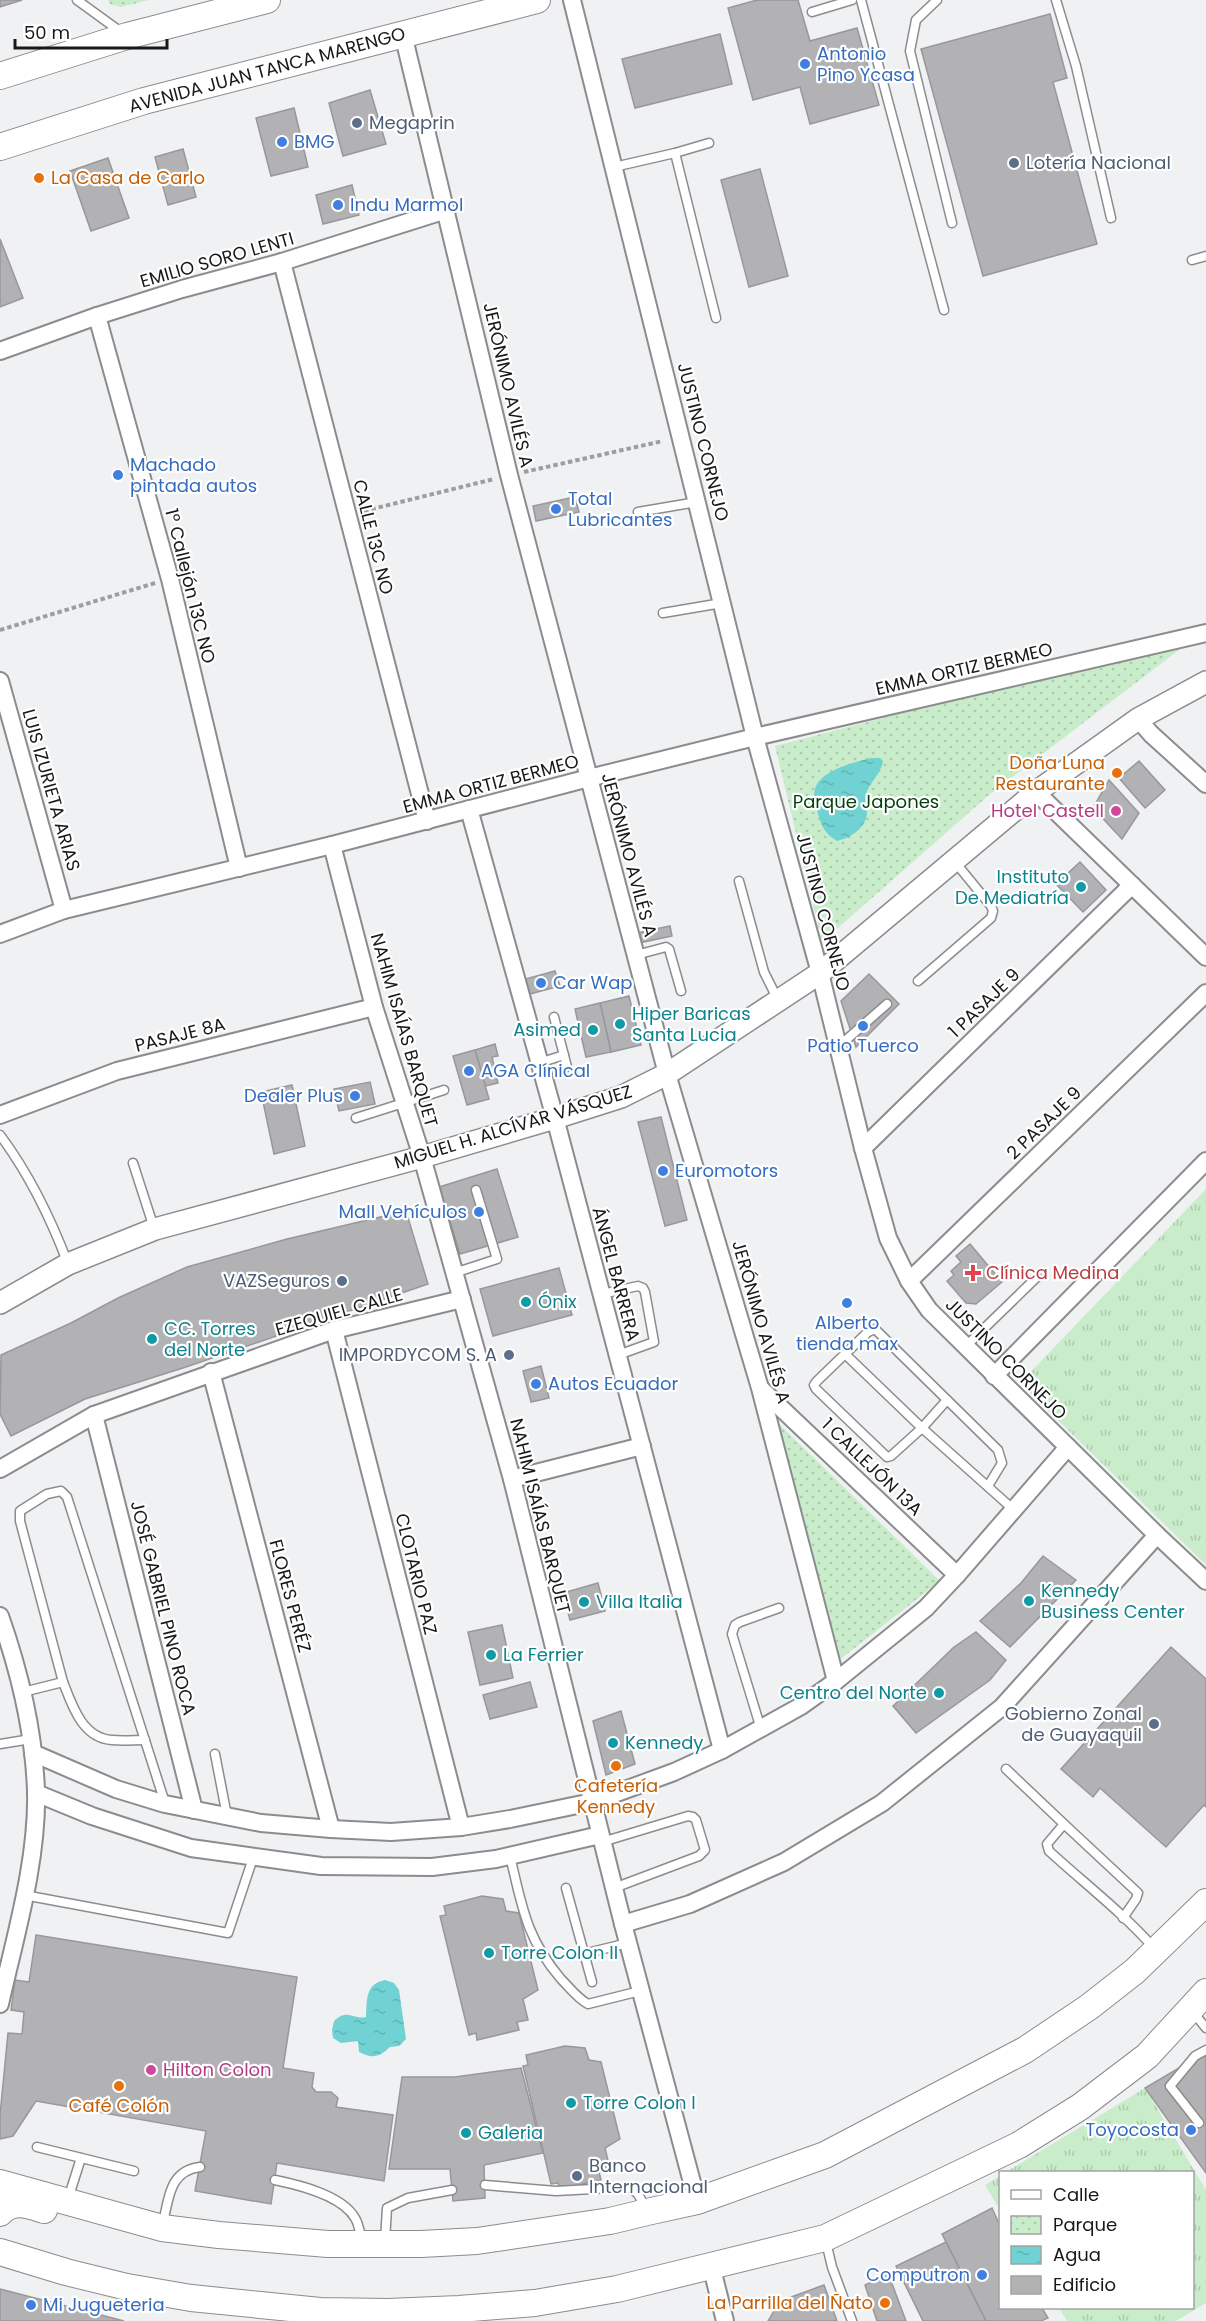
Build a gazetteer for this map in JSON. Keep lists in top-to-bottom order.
{
  "streets": {
    "main road": ["AVENIDA JUAN TANCA MARENGO"],
    "street": [
      "EMILIO SORO LENTI",
      "JERÓNIMO AVILÉS A",
      "JUSTINO CORNEJO",
      "CALLE 13C NO",
      "1º Callejón 13C NO",
      "EMMA ORTIZ BERMEO",
      "LUIS IZURIETA ARIAS",
      "1 PASAJE 9",
      "NAHIM ISAÍAS BARQUET",
      "PASAJE 8A",
      "2 PASAJE 9",
      "MIGUEL H. ALCÍVAR VÁSQUEZ",
      "ÁNGEL BARRERA",
      "EZEQUIEL CALLE",
      "1 CALLEJÓN 13A",
      "CLOTARIO PAZ",
      "FLORES PERÉZ",
      "JOSÉ GABRIEL PINO ROCA"
    ]
  },
  "crossings": [
    ["AVENIDA JUAN TANCA MARENGO", "JERÓNIMO AVILÉS A"],
    ["EMILIO SORO LENTI", "JERÓNIMO AVILÉS A"],
    ["EMILIO SORO LENTI", "CALLE 13C NO"],
    ["EMILIO SORO LENTI", "1º Callejón 13C NO"],
    ["JERÓNIMO AVILÉS A", "EMMA ORTIZ BERMEO"],
    ["JERÓNIMO AVILÉS A", "MIGUEL H. ALCÍVAR VÁSQUEZ"],
    ["JERÓNIMO AVILÉS A", "1 CALLEJÓN 13A"],
    ["JUSTINO CORNEJO", "EMMA ORTIZ BERMEO"],
    ["JUSTINO CORNEJO", "1 PASAJE 9"],
    ["JUSTINO CORNEJO", "2 PASAJE 9"],
    ["JUSTINO CORNEJO", "MIGUEL H. ALCÍVAR VÁSQUEZ"],
    ["CALLE 13C NO", "EMMA ORTIZ BERMEO"],
    ["1º Callejón 13C NO", "EMMA ORTIZ BERMEO"],
    ["EMMA ORTIZ BERMEO", "LUIS IZURIETA ARIAS"],
    ["EMMA ORTIZ BERMEO", "NAHIM ISAÍAS BARQUET"],
    ["EMMA ORTIZ BERMEO", "ÁNGEL BARRERA"],
    ["NAHIM ISAÍAS BARQUET", "PASAJE 8A"],
    ["NAHIM ISAÍAS BARQUET", "MIGUEL H. ALCÍVAR VÁSQUEZ"],
    ["NAHIM ISAÍAS BARQUET", "EZEQUIEL CALLE"],
    ["MIGUEL H. ALCÍVAR VÁSQUEZ", "ÁNGEL BARRERA"],
    ["EZEQUIEL CALLE", "CLOTARIO PAZ"],
    ["EZEQUIEL CALLE", "FLORES PERÉZ"],
    ["EZEQUIEL CALLE", "JOSÉ GABRIEL PINO ROCA"]
  ],
  "parks": ["Parque Japones"],
  "places": {
    "other": [
      "Antonio Pino Ycasa",
      "Megaprin",
      "BMG",
      "Lotería Nacional",
      "La Casa de Carlo",
      "Indu Marmol",
      "Machado pintada autos",
      "Total Lubricantes",
      "Doña Luna Restaurante",
      "Hotel Castell",
      "Instituto De Mediatría",
      "Car Wap",
      "Hiper Baricas Santa Lucia",
      "Patio Tuerco",
      "Asimed",
      "AGA Clínical",
      "Dealer Plus",
      "Euromotors",
      "Mall Vehículos",
      "VAZSeguros",
      "Ónix",
      "Alberto tienda max",
      "CC. Torres del Norte",
      "IMPORDYCOM S. A",
      "Autos Ecuador",
      "Kennedy Business Center",
      "Villa Italia",
      "La Ferrier",
      "Centro del Norte",
      "Gobierno Zonal de Guayaquil",
      "Kennedy",
      "Cafetería Kennedy",
      "Torre Colon II",
      "Hilton Colon",
      "Café Colón",
      "Torre Colon I",
      "Toyocosta",
      "Galeria",
      "Banco Internacional",
      "Computron",
      "La Parrilla del Ñato",
      "Mi Jugueteria"
    ],
    "health": ["Clínica Medina"]
  },
  "legend": [
    "Calle",
    "Parque",
    "Agua",
    "Edificio"
  ],
  "scale_bar": "50 m"
}
